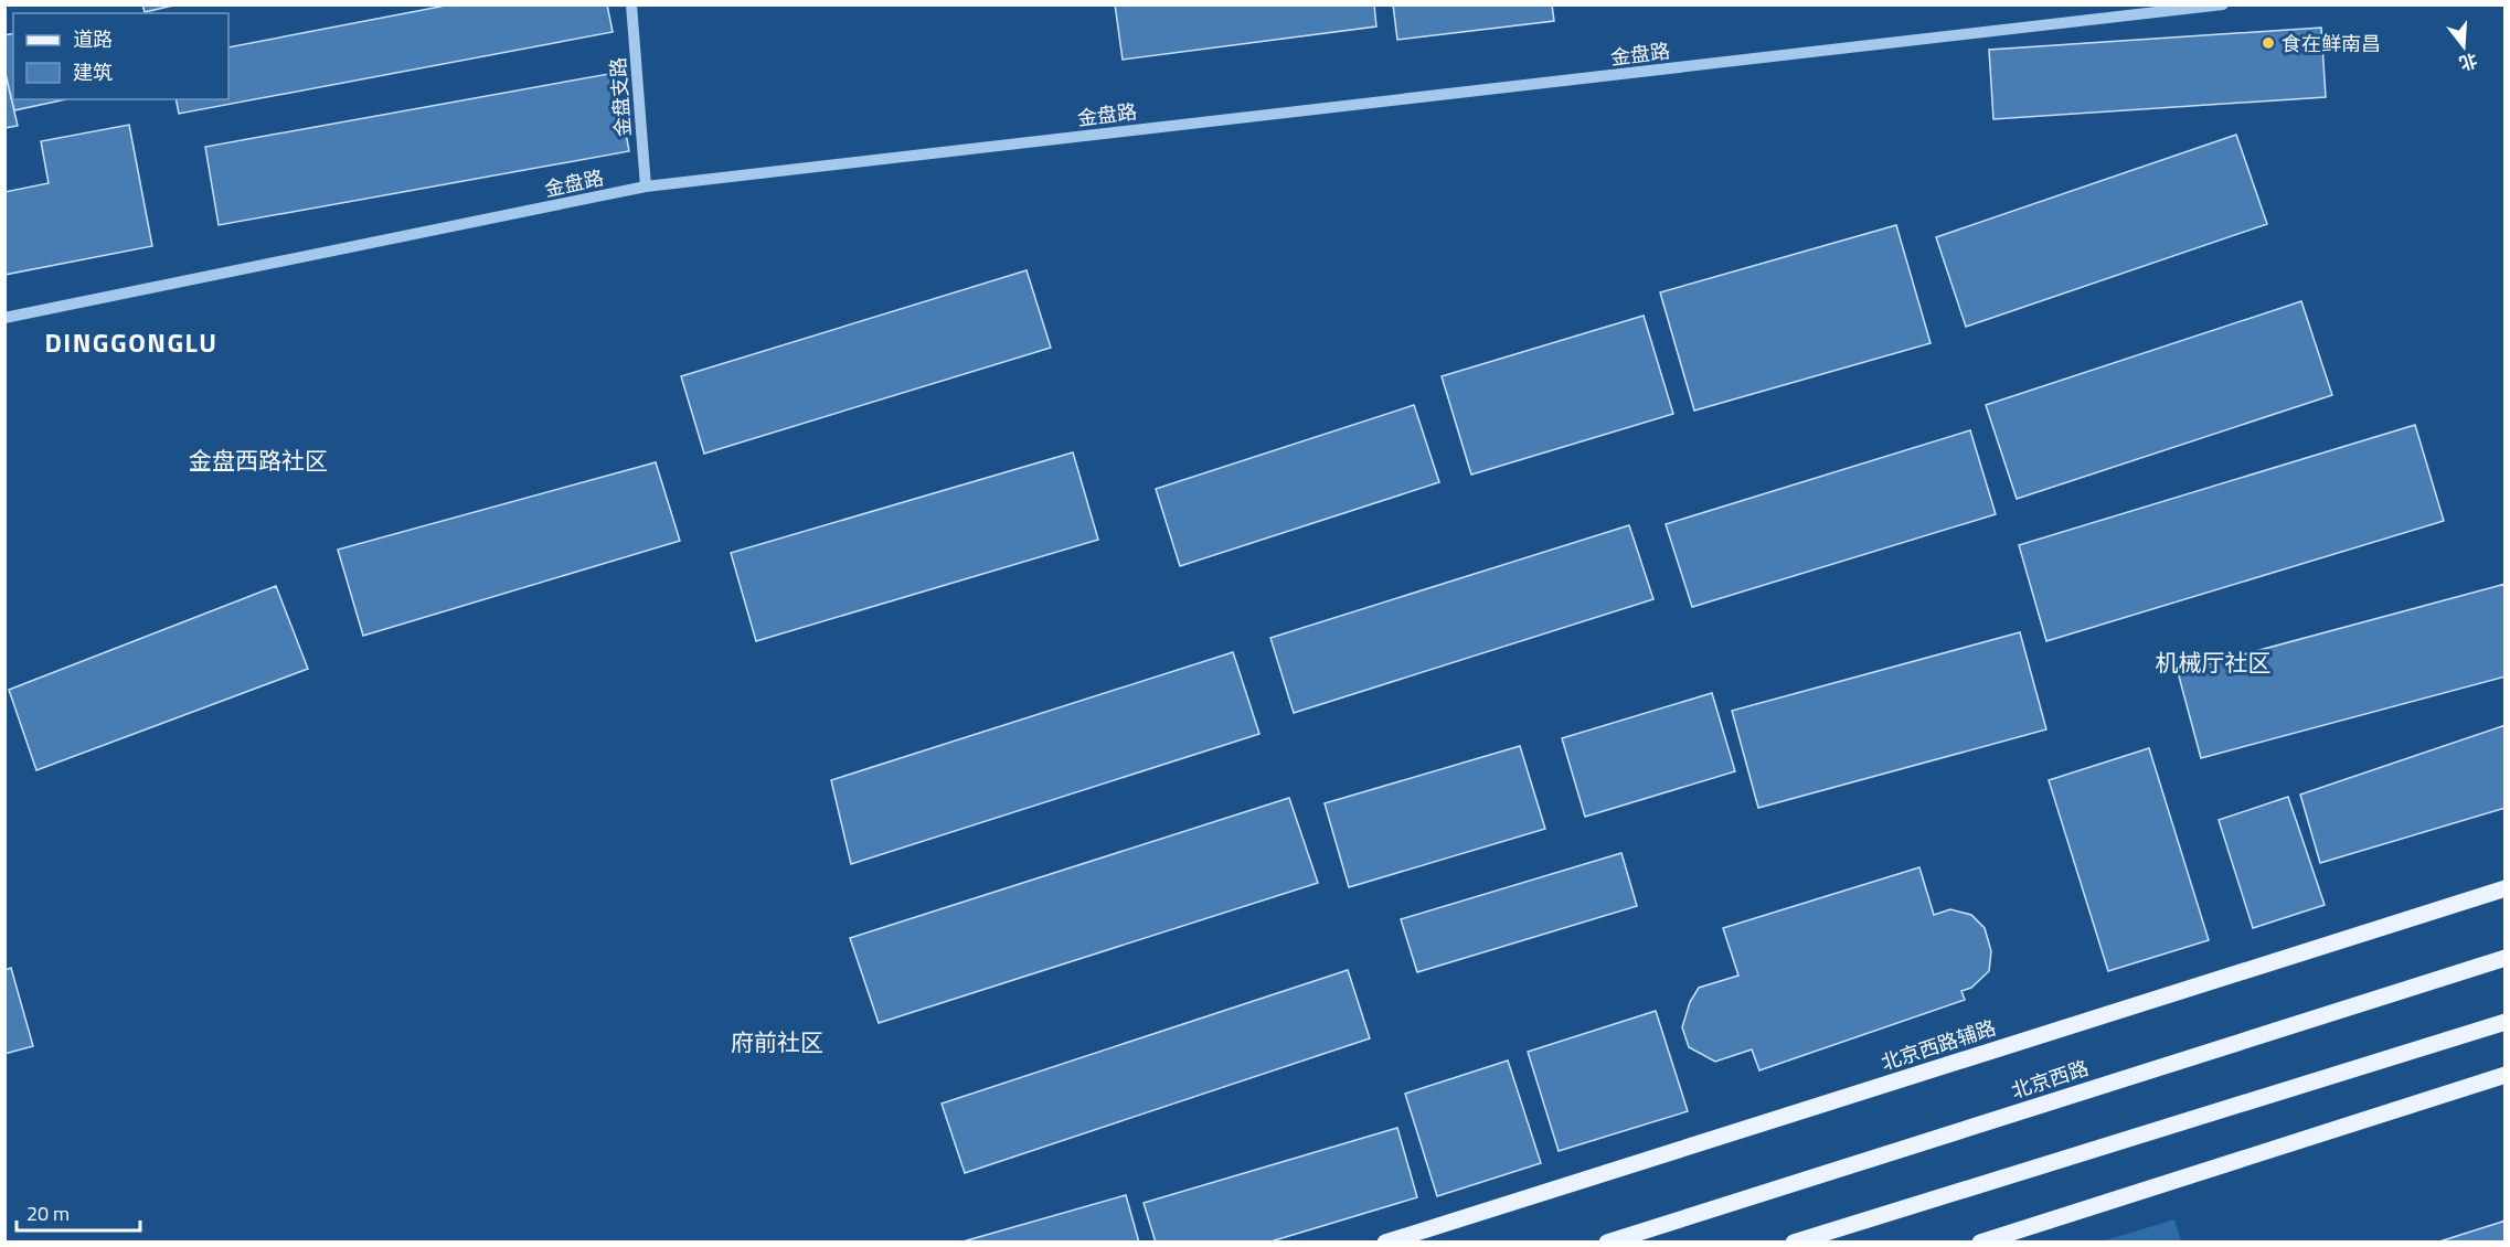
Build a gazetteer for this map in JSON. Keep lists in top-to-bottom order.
{
  "streets": {
    "main road": ["北京西路辅路", "北京西路"],
    "lane": ["金盘路", "金盘支路"]
  },
  "crossings": [
    ["金盘路", "金盘支路"]
  ],
  "districts": [
    "DINGGONGLU",
    "金盘西路社区",
    "机械厅社区",
    "府前社区"
  ],
  "places": ["食在鲜南昌"],
  "legend": ["道路", "建筑"],
  "scale_bar": "20 m",
  "north": "bottom"
}
